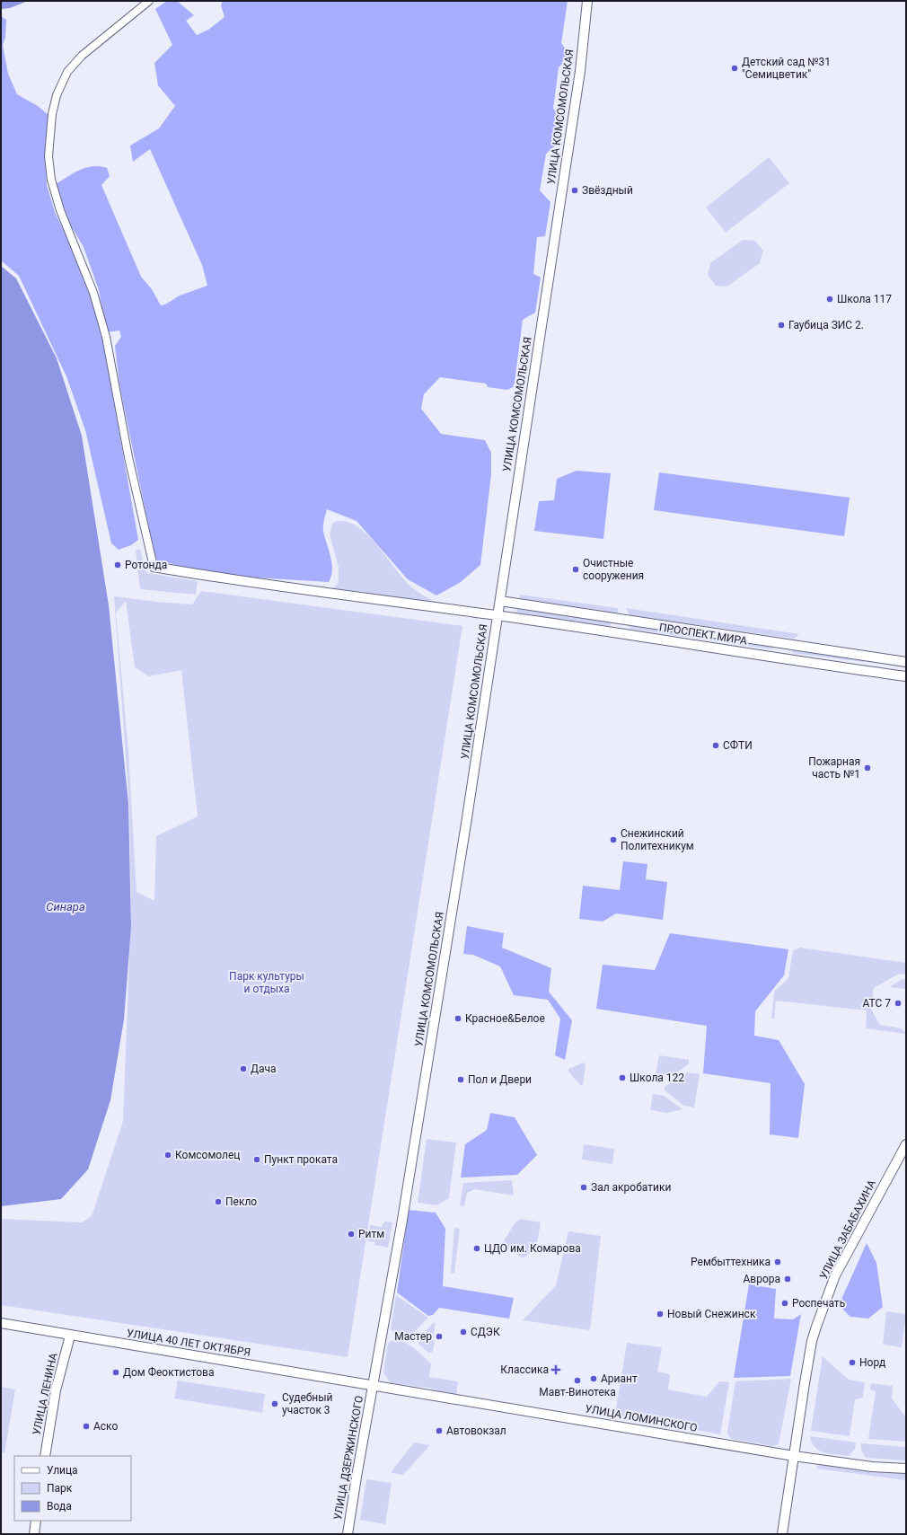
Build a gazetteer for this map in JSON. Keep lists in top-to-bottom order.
{
  "streets": {
    "street": [
      "УЛИЦА КОМСОМОЛЬСКАЯ",
      "ПРОСПЕКТ МИРА",
      "УЛИЦА ЗАБАБАХИНА",
      "УЛИЦА 40 ЛЕТ ОКТЯБРЯ",
      "УЛИЦА ЛЕНИНА",
      "УЛИЦА ЛОМИНСКОГО",
      "УЛИЦА ДЗЕРЖИНСКОГО"
    ]
  },
  "crossings": [
    ["УЛИЦА КОМСОМОЛЬСКАЯ", "ПРОСПЕКТ МИРА"],
    ["УЛИЦА КОМСОМОЛЬСКАЯ", "УЛИЦА 40 ЛЕТ ОКТЯБРЯ"],
    ["УЛИЦА КОМСОМОЛЬСКАЯ", "УЛИЦА ЛОМИНСКОГО"],
    ["УЛИЦА КОМСОМОЛЬСКАЯ", "УЛИЦА ДЗЕРЖИНСКОГО"],
    ["УЛИЦА ЗАБАБАХИНА", "УЛИЦА ЛОМИНСКОГО"],
    ["УЛИЦА 40 ЛЕТ ОКТЯБРЯ", "УЛИЦА ЛЕНИНА"],
    ["УЛИЦА 40 ЛЕТ ОКТЯБРЯ", "УЛИЦА ЛОМИНСКОГО"],
    ["УЛИЦА 40 ЛЕТ ОКТЯБРЯ", "УЛИЦА ДЗЕРЖИНСКОГО"],
    ["УЛИЦА ЛОМИНСКОГО", "УЛИЦА ДЗЕРЖИНСКОГО"]
  ],
  "water": ["Синара"],
  "parks": ["Парк культуры и отдыха"],
  "places": {
    "other": [
      "Детский сад №31 \"Семицветик\"",
      "Звёздный",
      "Школа 117",
      "Гаубица ЗИС 2.",
      "Ротонда",
      "Очистные сооружения",
      "СФТИ",
      "Пожарная часть №1",
      "Снежинский Политехникум",
      "АТС 7",
      "Красное&Белое",
      "Дача",
      "Школа 122",
      "Пол и Двери",
      "Комсомолец",
      "Пункт проката",
      "Зал акробатики",
      "Пекло",
      "Ритм",
      "ЦДО им. Комарова",
      "Рембыттехника",
      "Аврора",
      "Роспечать",
      "Новый Снежинск",
      "СДЭК",
      "Мастер",
      "Норд",
      "Дом Феоктистова",
      "Ариант",
      "Мавт-Винотека",
      "Судебный участок 3",
      "Аско",
      "Автовокзал"
    ],
    "health": ["Классика"]
  },
  "legend": ["Улица", "Парк", "Вода"]
}
